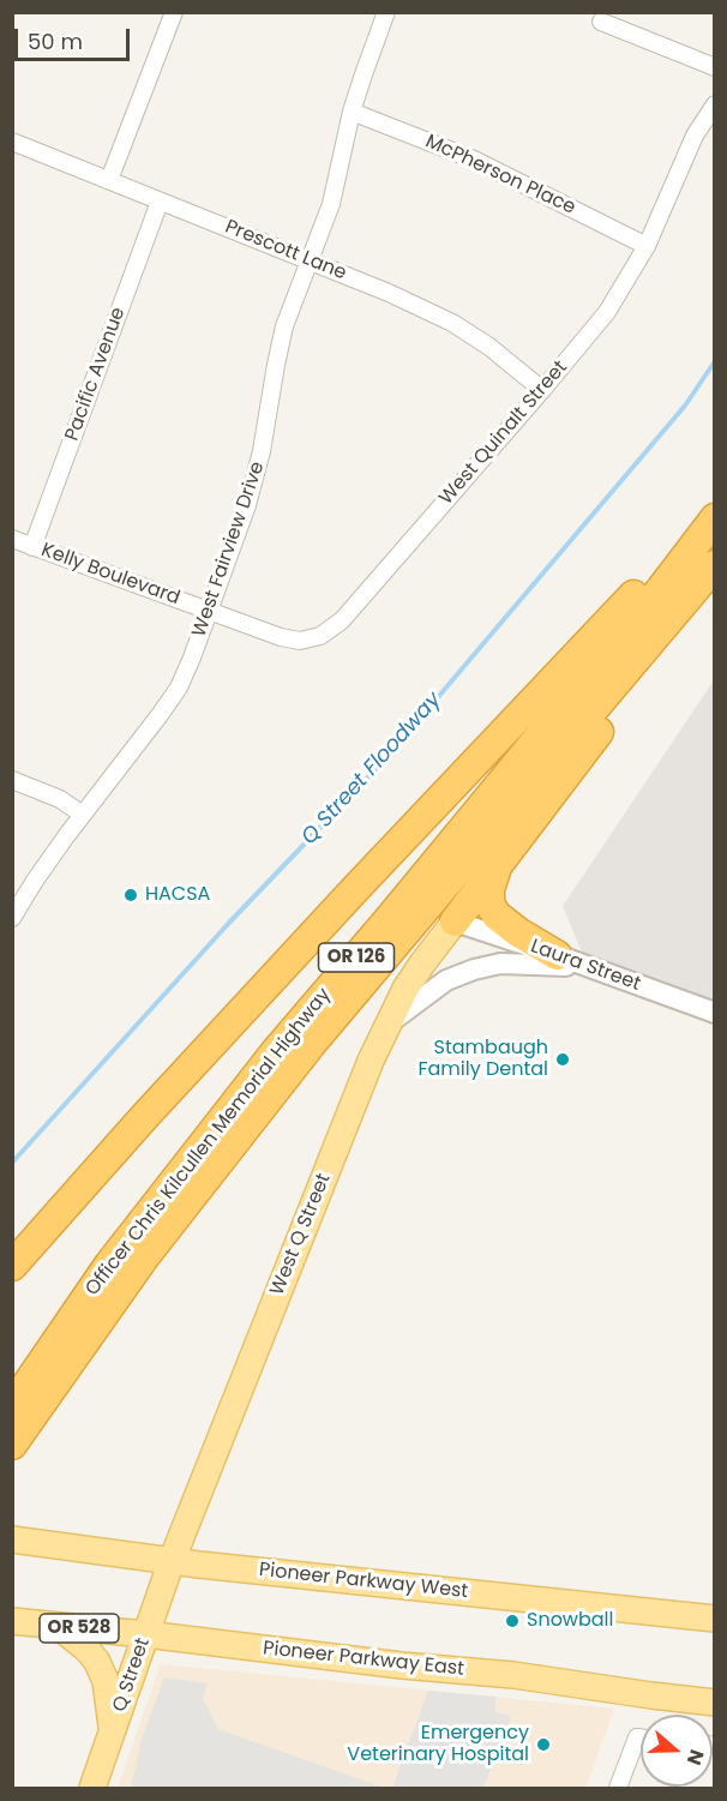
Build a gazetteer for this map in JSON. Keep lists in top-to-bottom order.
{
  "streets": {
    "highway": ["OR 126", "Officer Chris Kilcullen Memorial Highway"],
    "main road": [
      "West Q Street",
      "Pioneer Parkway West",
      "OR 528",
      "Pioneer Parkway East",
      "Q Street"
    ],
    "street": [
      "McPherson Place",
      "Prescott Lane",
      "Pacific Avenue",
      "West Quinalt Street",
      "West Fairview Drive",
      "Kelly Boulevard",
      "Laura Street"
    ]
  },
  "crossings": [
    ["McPherson Place", "West Quinalt Street"],
    ["McPherson Place", "West Fairview Drive"],
    ["Prescott Lane", "Pacific Avenue"],
    ["Prescott Lane", "West Quinalt Street"],
    ["Prescott Lane", "West Fairview Drive"],
    ["Pacific Avenue", "Kelly Boulevard"],
    ["West Quinalt Street", "West Fairview Drive"],
    ["West Quinalt Street", "Kelly Boulevard"],
    ["West Fairview Drive", "Kelly Boulevard"],
    ["Laura Street", "West Q Street"],
    ["West Q Street", "Pioneer Parkway West"],
    ["West Q Street", "Q Street"],
    ["Pioneer Parkway West", "Q Street"],
    ["Pioneer Parkway East", "Q Street"]
  ],
  "water": ["Q Street Floodway"],
  "places": [
    "HACSA",
    "Stambaugh Family Dental",
    "Snowball",
    "Emergency Veterinary Hospital"
  ],
  "scale_bar": "50 m",
  "north": "right"
}
